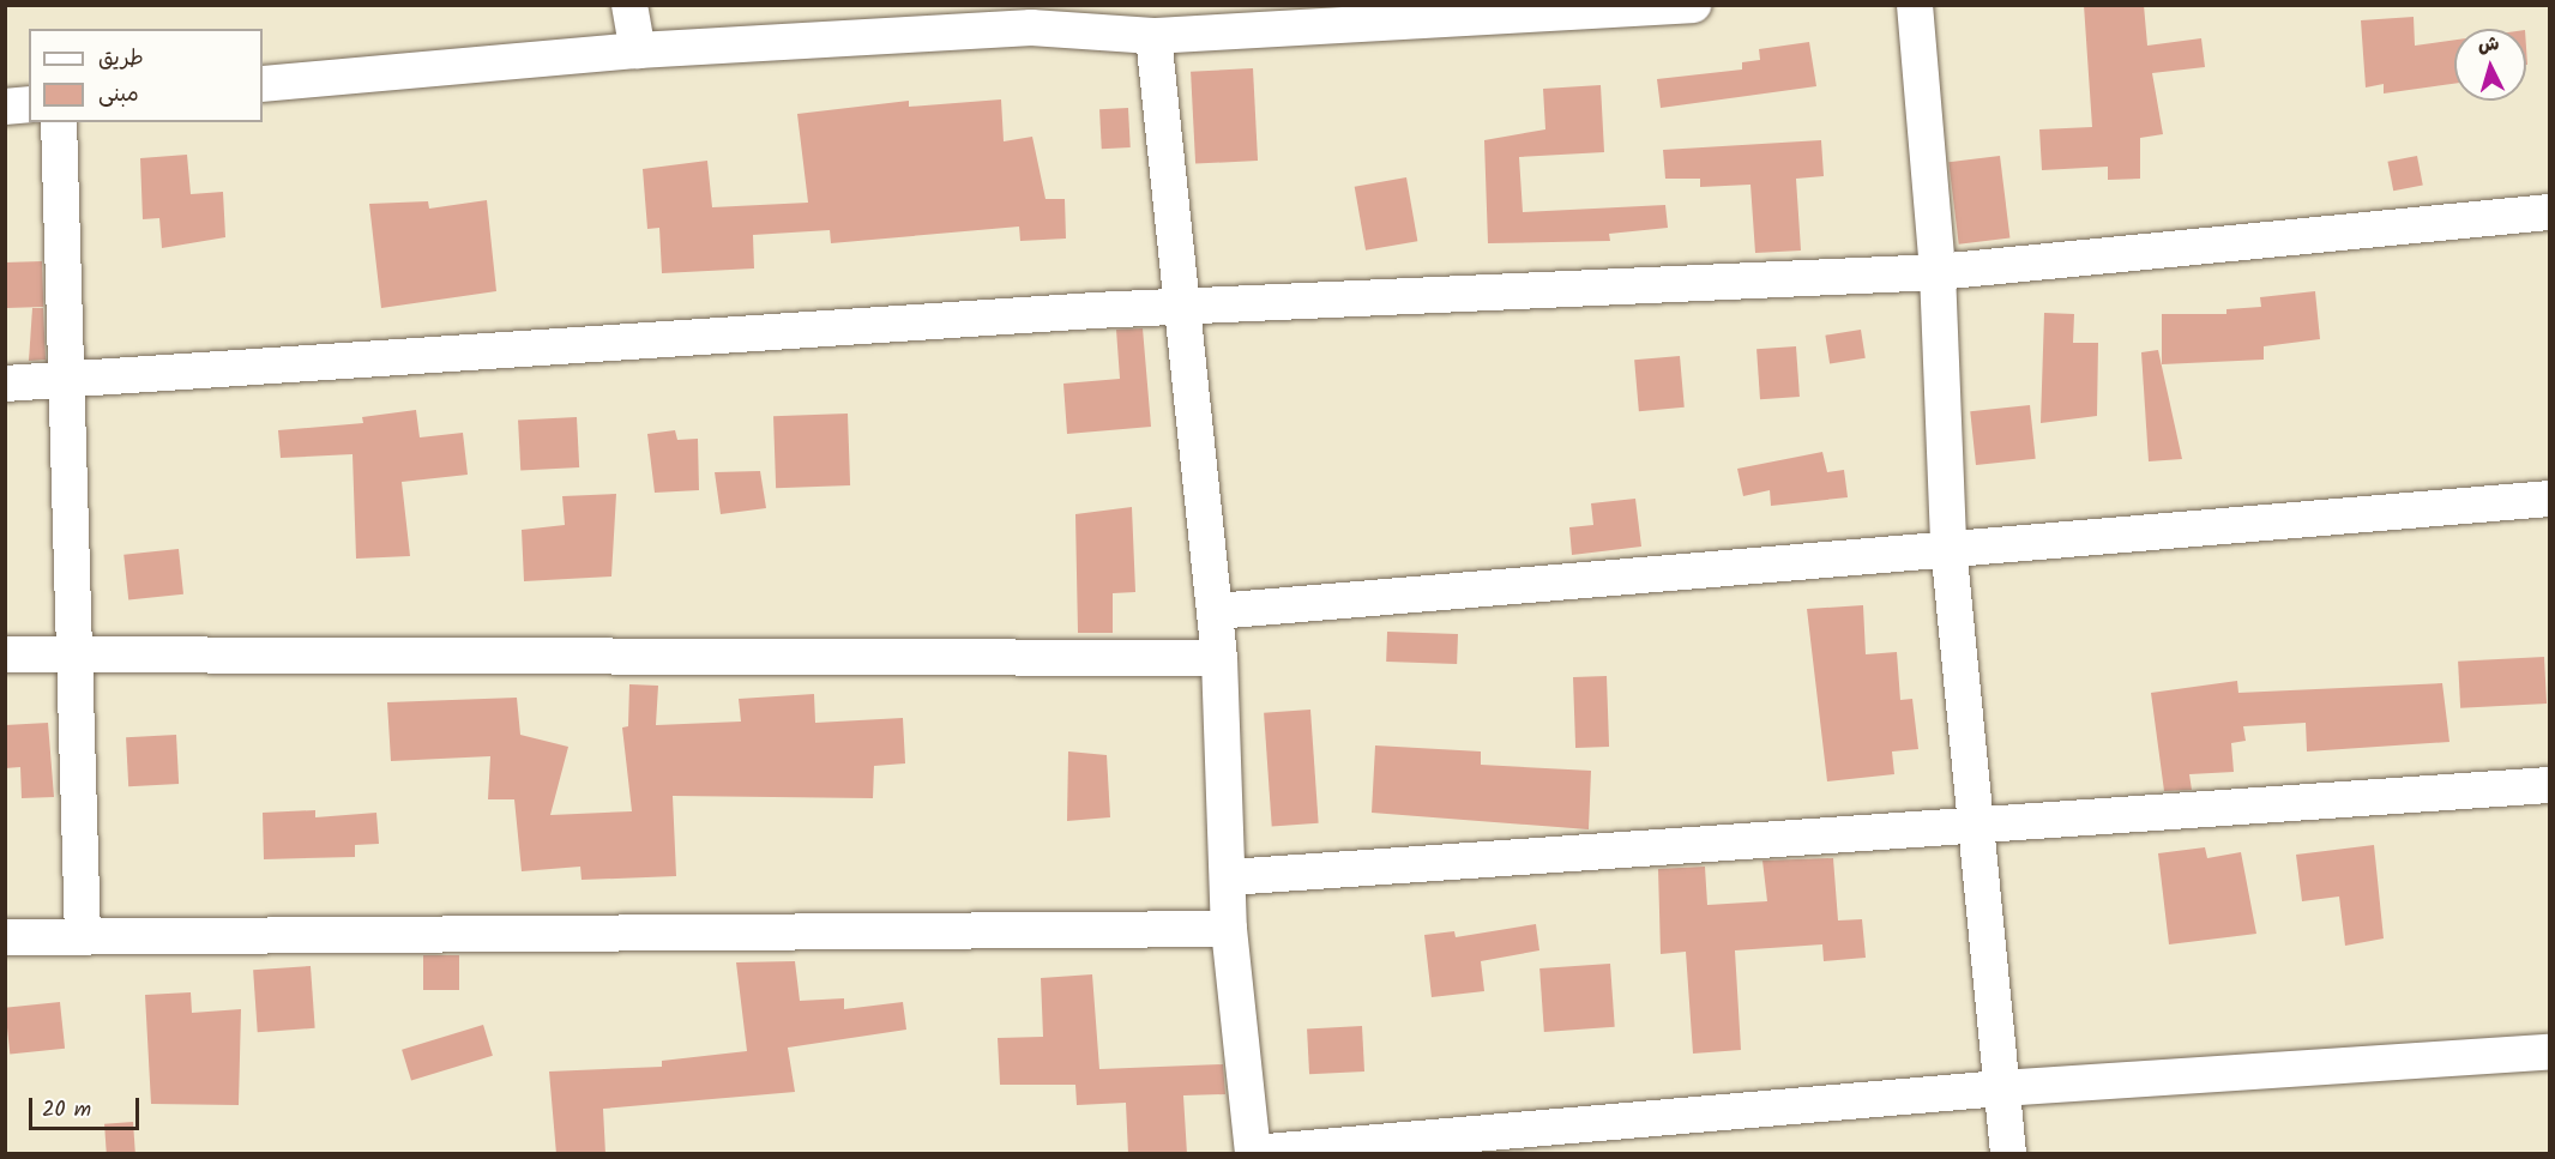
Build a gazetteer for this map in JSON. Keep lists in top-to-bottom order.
{
  "legend": ["طريق", "مبنى"],
  "scale_bar": "20 m",
  "north": "top"
}
